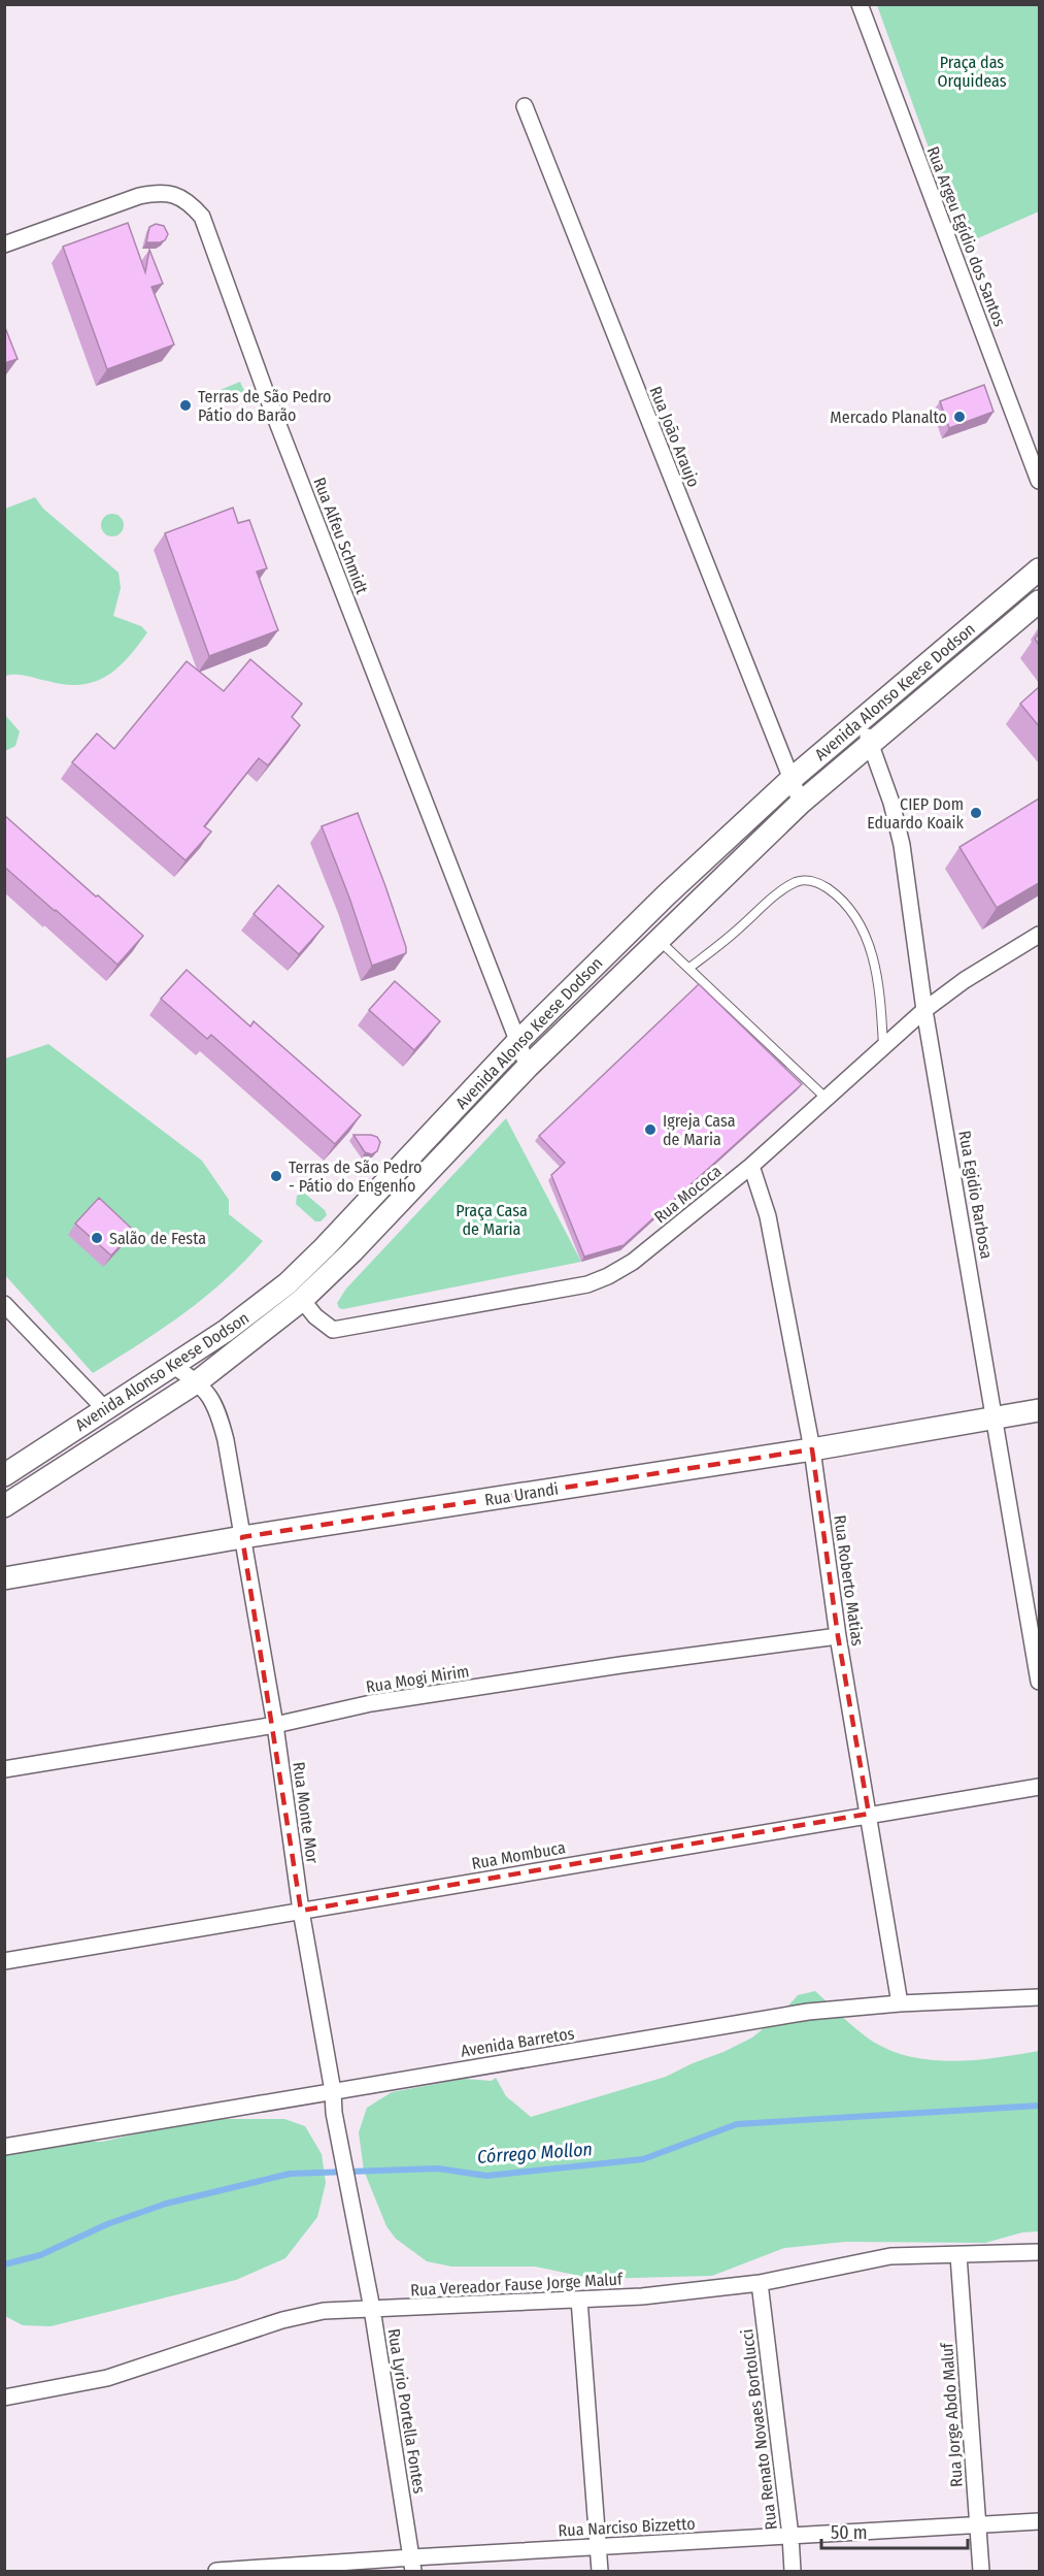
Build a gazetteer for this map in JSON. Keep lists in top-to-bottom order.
{
  "streets": {
    "street": [
      "Rua Argeu Egídio dos Santos",
      "Rua João Araujo",
      "Rua Alfeu Schmidt",
      "Avenida Alonso Keese Dodson",
      "Rua Mococa",
      "Rua Egidio Barbosa",
      "Rua Urandi",
      "Rua Roberto Matias",
      "Rua Mogi Mirim",
      "Rua Monte Mor",
      "Rua Mombuca",
      "Avenida Barretos",
      "Rua Vereador Fause Jorge Maluf",
      "Rua Lyrio Portella Fontes",
      "Rua Jorge Abdo Maluf",
      "Rua Renato Novaes Bortolucci",
      "Rua Narciso Bizzetto"
    ]
  },
  "crossings": [
    ["Rua João Araujo", "Avenida Alonso Keese Dodson"],
    ["Rua Alfeu Schmidt", "Avenida Alonso Keese Dodson"],
    ["Avenida Alonso Keese Dodson", "Rua Mococa"],
    ["Avenida Alonso Keese Dodson", "Rua Egidio Barbosa"],
    ["Avenida Alonso Keese Dodson", "Rua Monte Mor"],
    ["Rua Mococa", "Rua Egidio Barbosa"],
    ["Rua Mococa", "Rua Roberto Matias"],
    ["Rua Egidio Barbosa", "Rua Urandi"],
    ["Rua Urandi", "Rua Roberto Matias"],
    ["Rua Urandi", "Rua Monte Mor"],
    ["Rua Roberto Matias", "Rua Mogi Mirim"],
    ["Rua Roberto Matias", "Rua Mombuca"],
    ["Rua Roberto Matias", "Avenida Barretos"],
    ["Rua Mogi Mirim", "Rua Monte Mor"],
    ["Rua Monte Mor", "Rua Mombuca"],
    ["Rua Monte Mor", "Avenida Barretos"],
    ["Rua Monte Mor", "Rua Lyrio Portella Fontes"],
    ["Rua Vereador Fause Jorge Maluf", "Rua Lyrio Portella Fontes"],
    ["Rua Vereador Fause Jorge Maluf", "Rua Jorge Abdo Maluf"],
    ["Rua Vereador Fause Jorge Maluf", "Rua Renato Novaes Bortolucci"],
    ["Rua Lyrio Portella Fontes", "Rua Narciso Bizzetto"],
    ["Rua Jorge Abdo Maluf", "Rua Narciso Bizzetto"],
    ["Rua Renato Novaes Bortolucci", "Rua Narciso Bizzetto"]
  ],
  "water": ["Córrego Mollon"],
  "parks": ["Praça das Orquideas", "Praça Casa de Maria"],
  "places": [
    "Terras de São Pedro Pátio do Barão",
    "Mercado Planalto",
    "CIEP Dom Eduardo Koaik",
    "Igreja Casa de Maria",
    "Terras de São Pedro - Pátio do Engenho",
    "Salão de Festa"
  ],
  "scale_bar": "50 m"
}
